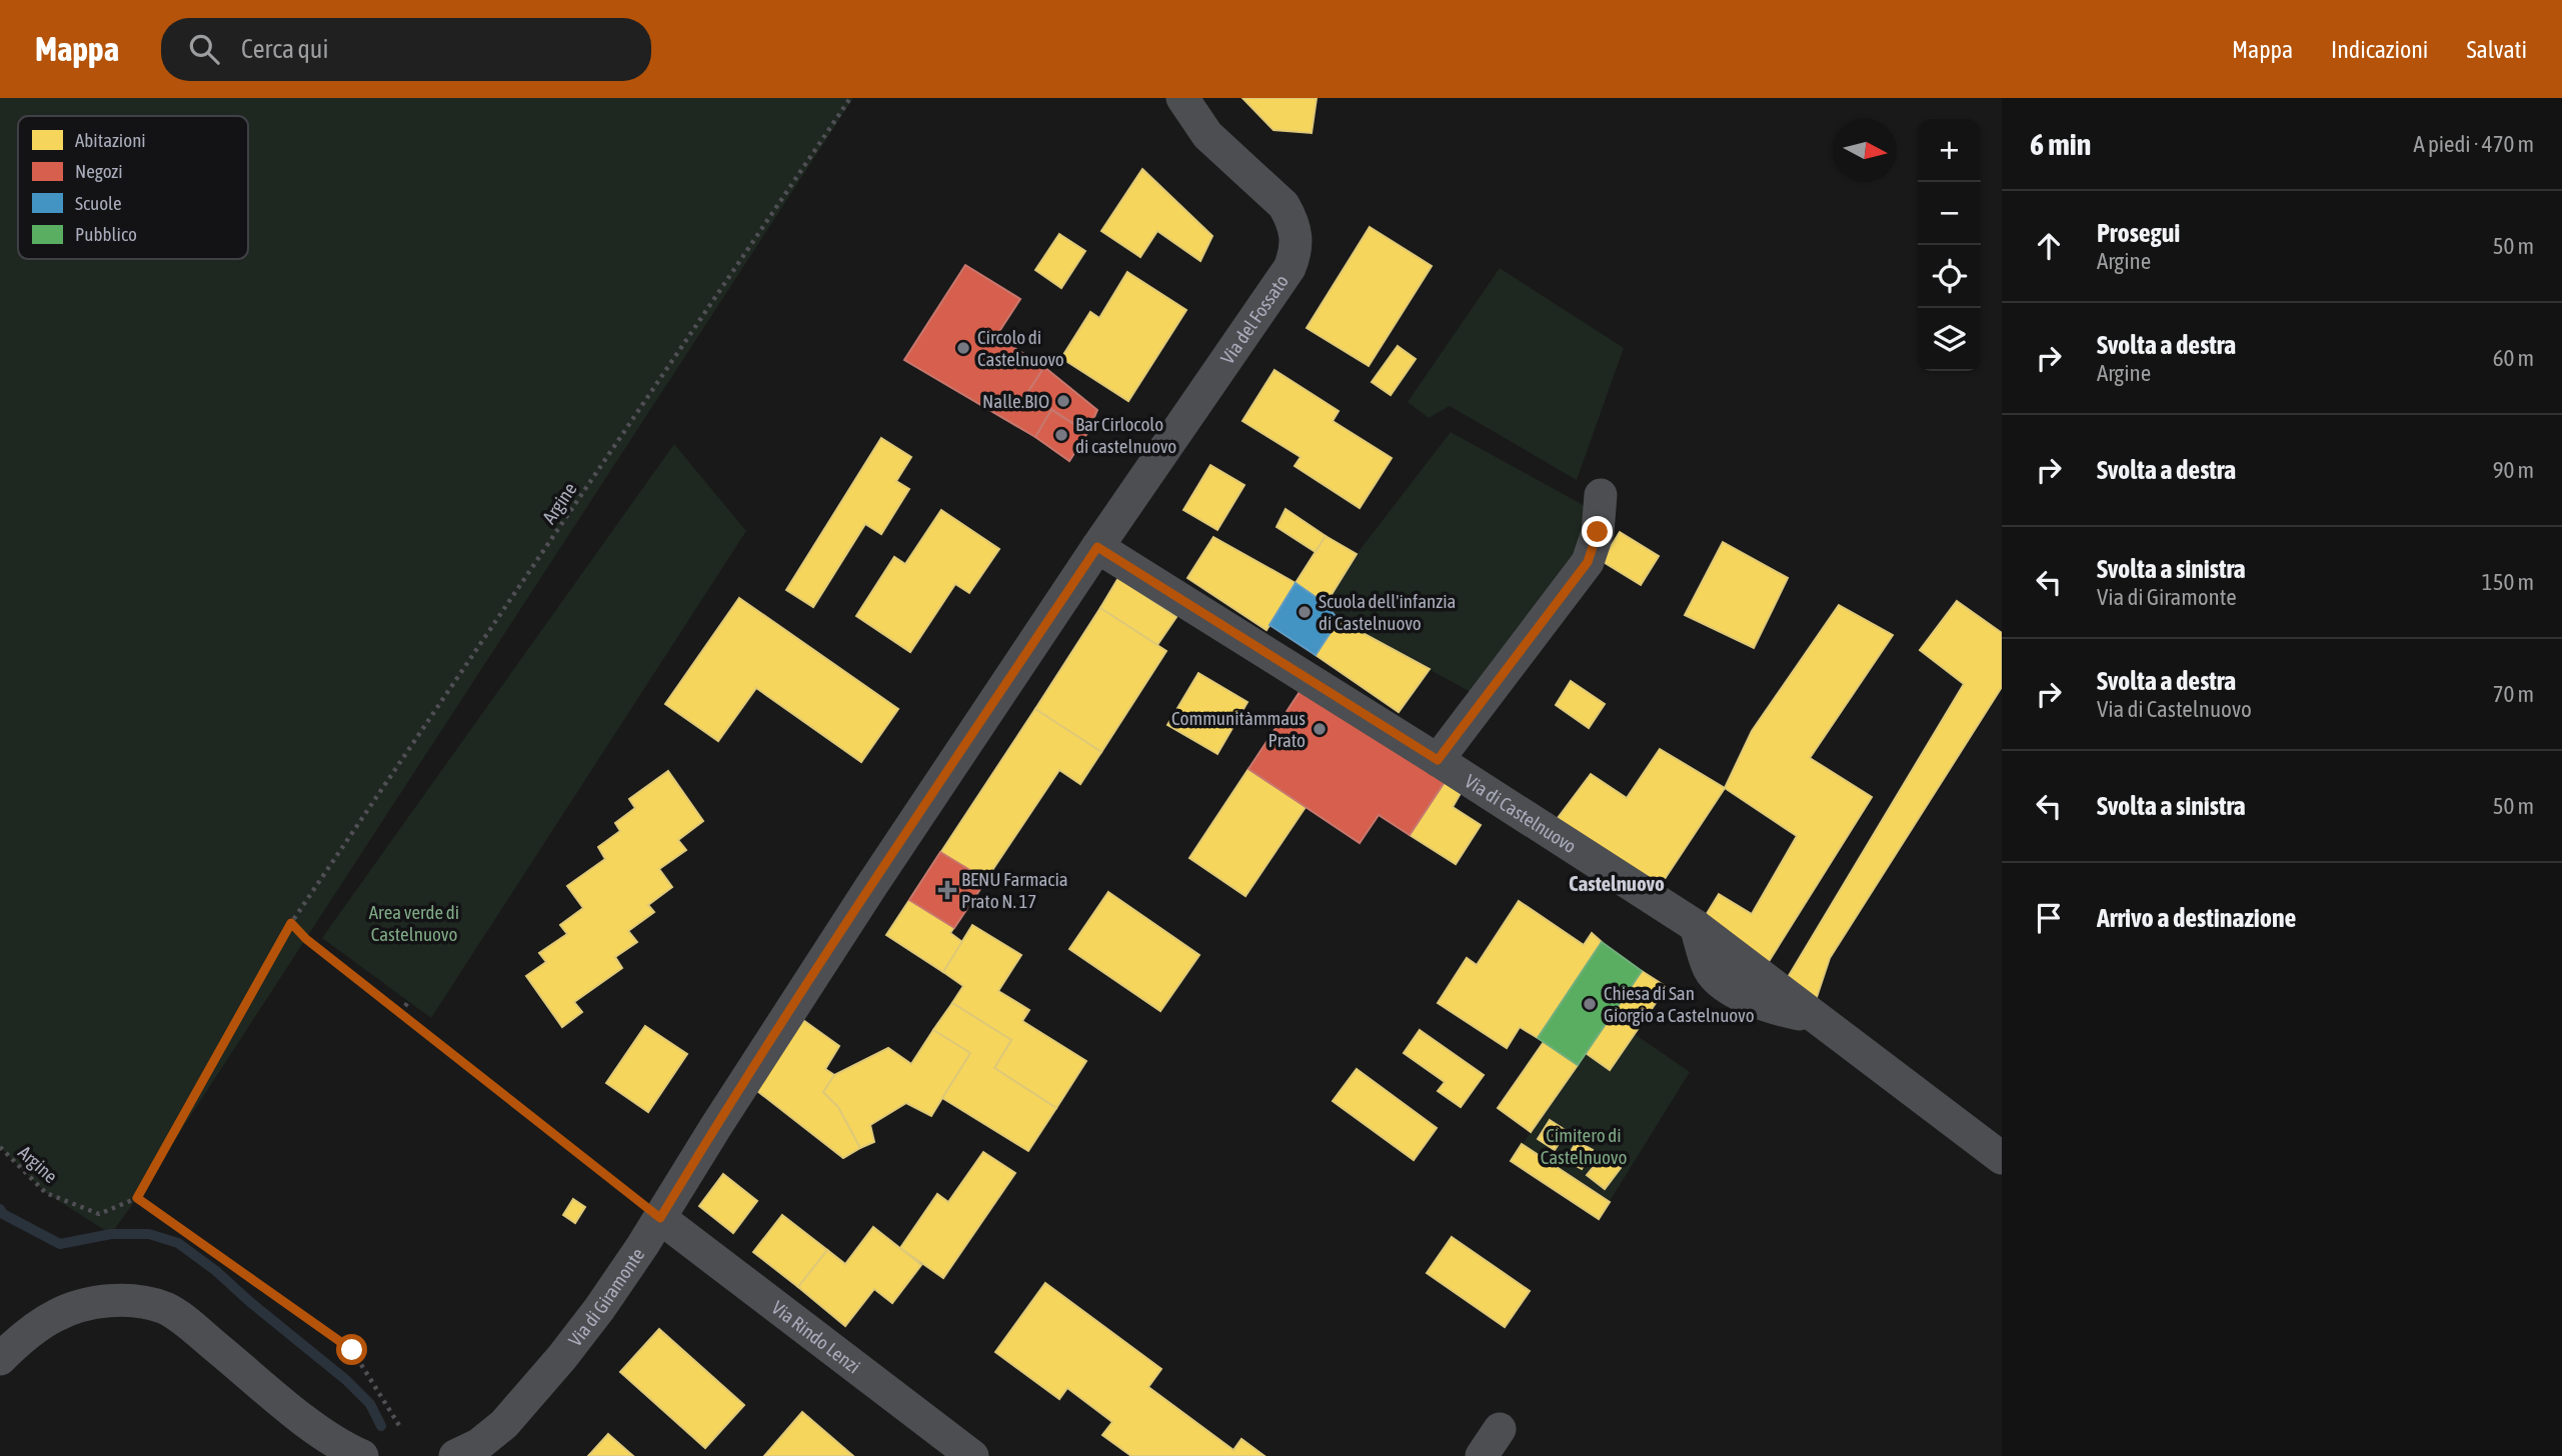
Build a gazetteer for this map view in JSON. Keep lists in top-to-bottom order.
{
  "streets": {
    "street": [
      "Via del Fossato",
      "Via di Castelnuovo",
      "Via di Giramonte",
      "Via Rindo Lenzi"
    ],
    "path": ["Argine"]
  },
  "crossings": [
    ["Via del Fossato", "Via di Castelnuovo"],
    ["Via del Fossato", "Via di Giramonte"],
    ["Via di Castelnuovo", "Via di Giramonte"],
    ["Via di Giramonte", "Via Rindo Lenzi"]
  ],
  "districts": ["Castelnuovo"],
  "parks": ["Area verde di Castelnuovo", "Cimitero di Castelnuovo"],
  "places": {
    "other": [
      "Circolo di Castelnuovo",
      "Nalle.BIO",
      "Bar Cirlocolo di castelnuovo",
      "Scuola dell'infanzia di Castelnuovo",
      "Communitàmmaus Prato",
      "Chiesa di San Giorgio a Castelnuovo"
    ],
    "health": ["BENU Farmacia Prato N. 17"]
  },
  "legend": [
    "Abitazioni",
    "Negozi",
    "Scuole",
    "Pubblico"
  ],
  "north": "right",
  "page": {
    "header": "Mappa",
    "search": "Cerca qui",
    "nav": ["Mappa", "Indicazioni", "Salvati"],
    "heading": ["6 min", "A piedi · 470 m"],
    "map_buttons": ["+", "−"],
    "list": [
      ["Prosegui", "Argine", "50 m"],
      ["Svolta a destra", "Argine", "60 m"],
      ["Svolta a destra", "90 m"],
      ["Svolta a sinistra", "Via di Giramonte", "150 m"],
      ["Svolta a destra", "Via di Castelnuovo", "70 m"],
      ["Svolta a sinistra", "50 m"],
      "Arrivo a destinazione"
    ]
  }
}
